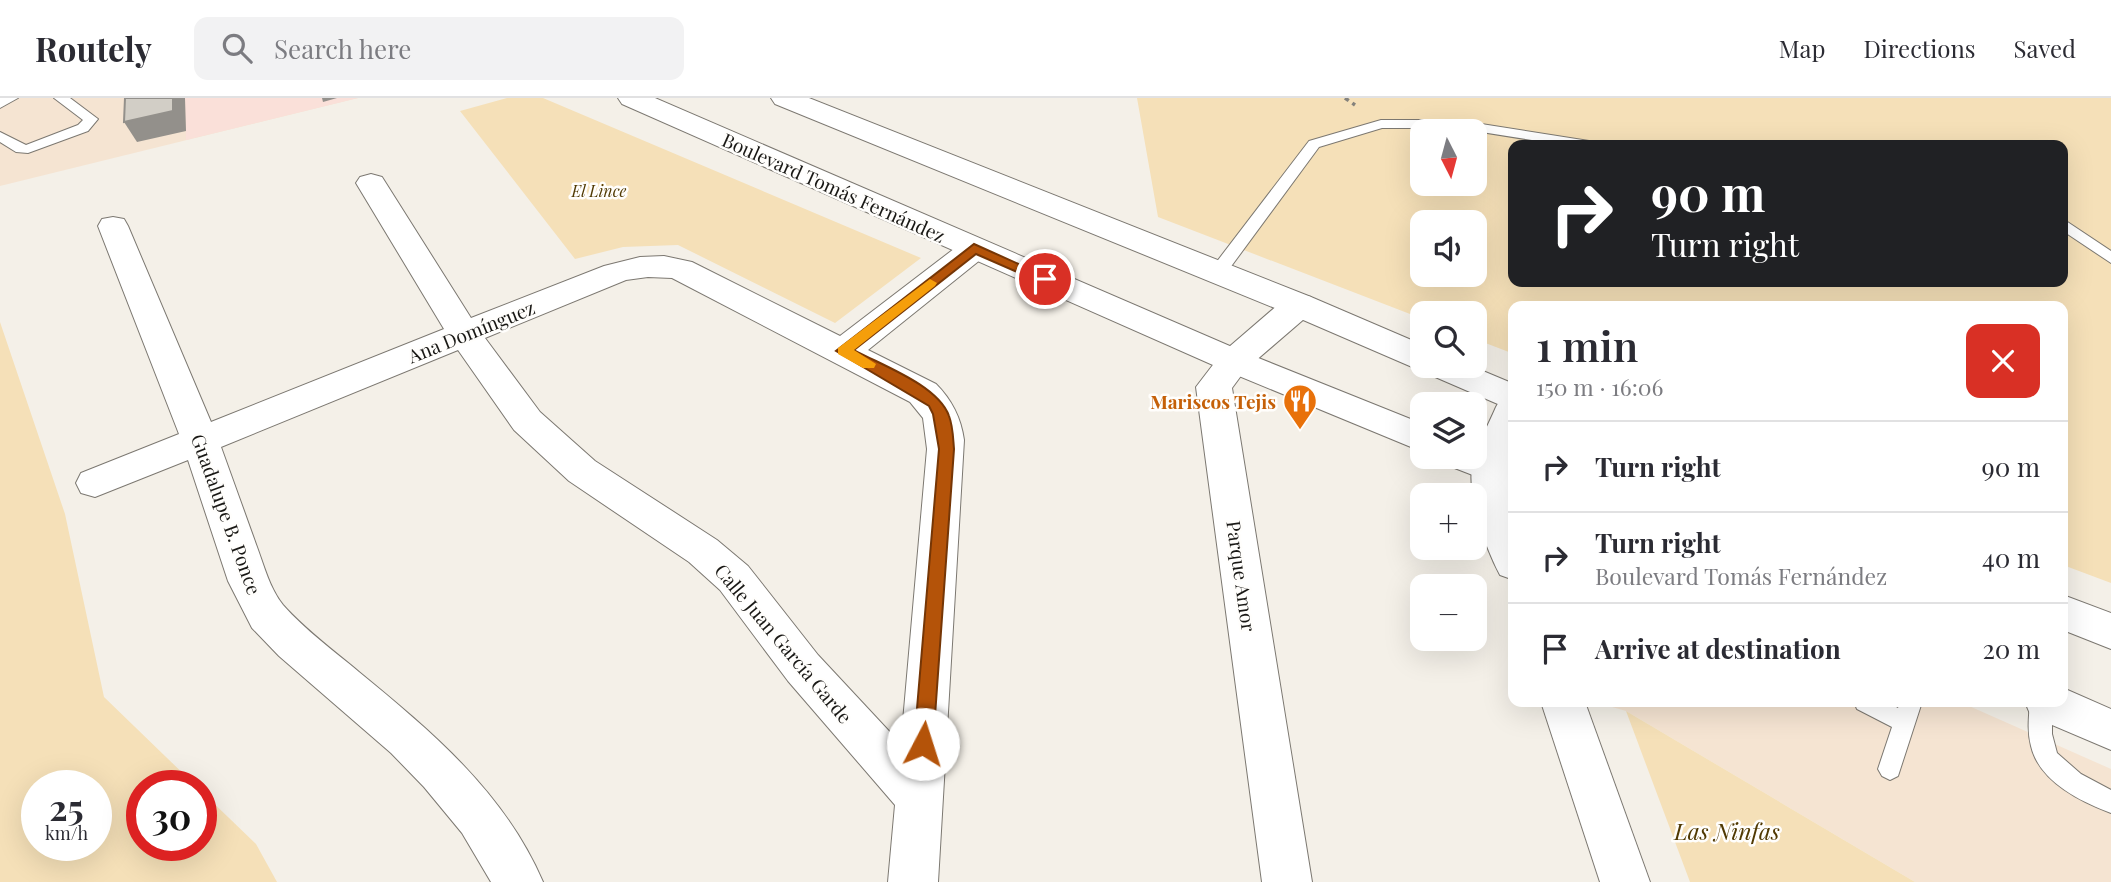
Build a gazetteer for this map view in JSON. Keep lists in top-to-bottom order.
{
  "streets": {
    "street": [
      "Boulevard Tomás Fernández",
      "Ana Domínguez",
      "Guadalupe B. Ponce",
      "Parque Amor",
      "Calle Juan García Garde"
    ]
  },
  "crossings": [
    ["Boulevard Tomás Fernández", "Parque Amor"],
    ["Ana Domínguez", "Guadalupe B. Ponce"],
    ["Ana Domínguez", "Calle Juan García Garde"]
  ],
  "parks": ["El Lince", "Las Ninfas"],
  "places": {
    "restaurant": ["Mariscos Tejis"]
  },
  "north": "bottom",
  "page": {
    "header": "Routely",
    "search": "Search here",
    "nav": ["Map", "Directions", "Saved"],
    "map_buttons": ["+", "−"],
    "turn": ["90 m", "Turn right"],
    "heading": ["1 min", "150 m · 16:06"],
    "list": [
      {
        "name": "Turn right",
        "value": "90 m"
      },
      {
        "name": "Turn right",
        "note": "Boulevard Tomás Fernández",
        "value": "40 m"
      },
      {
        "name": "Arrive at destination",
        "value": "20 m"
      }
    ],
    "speed": "25 km/h",
    "limit": "30"
  }
}
